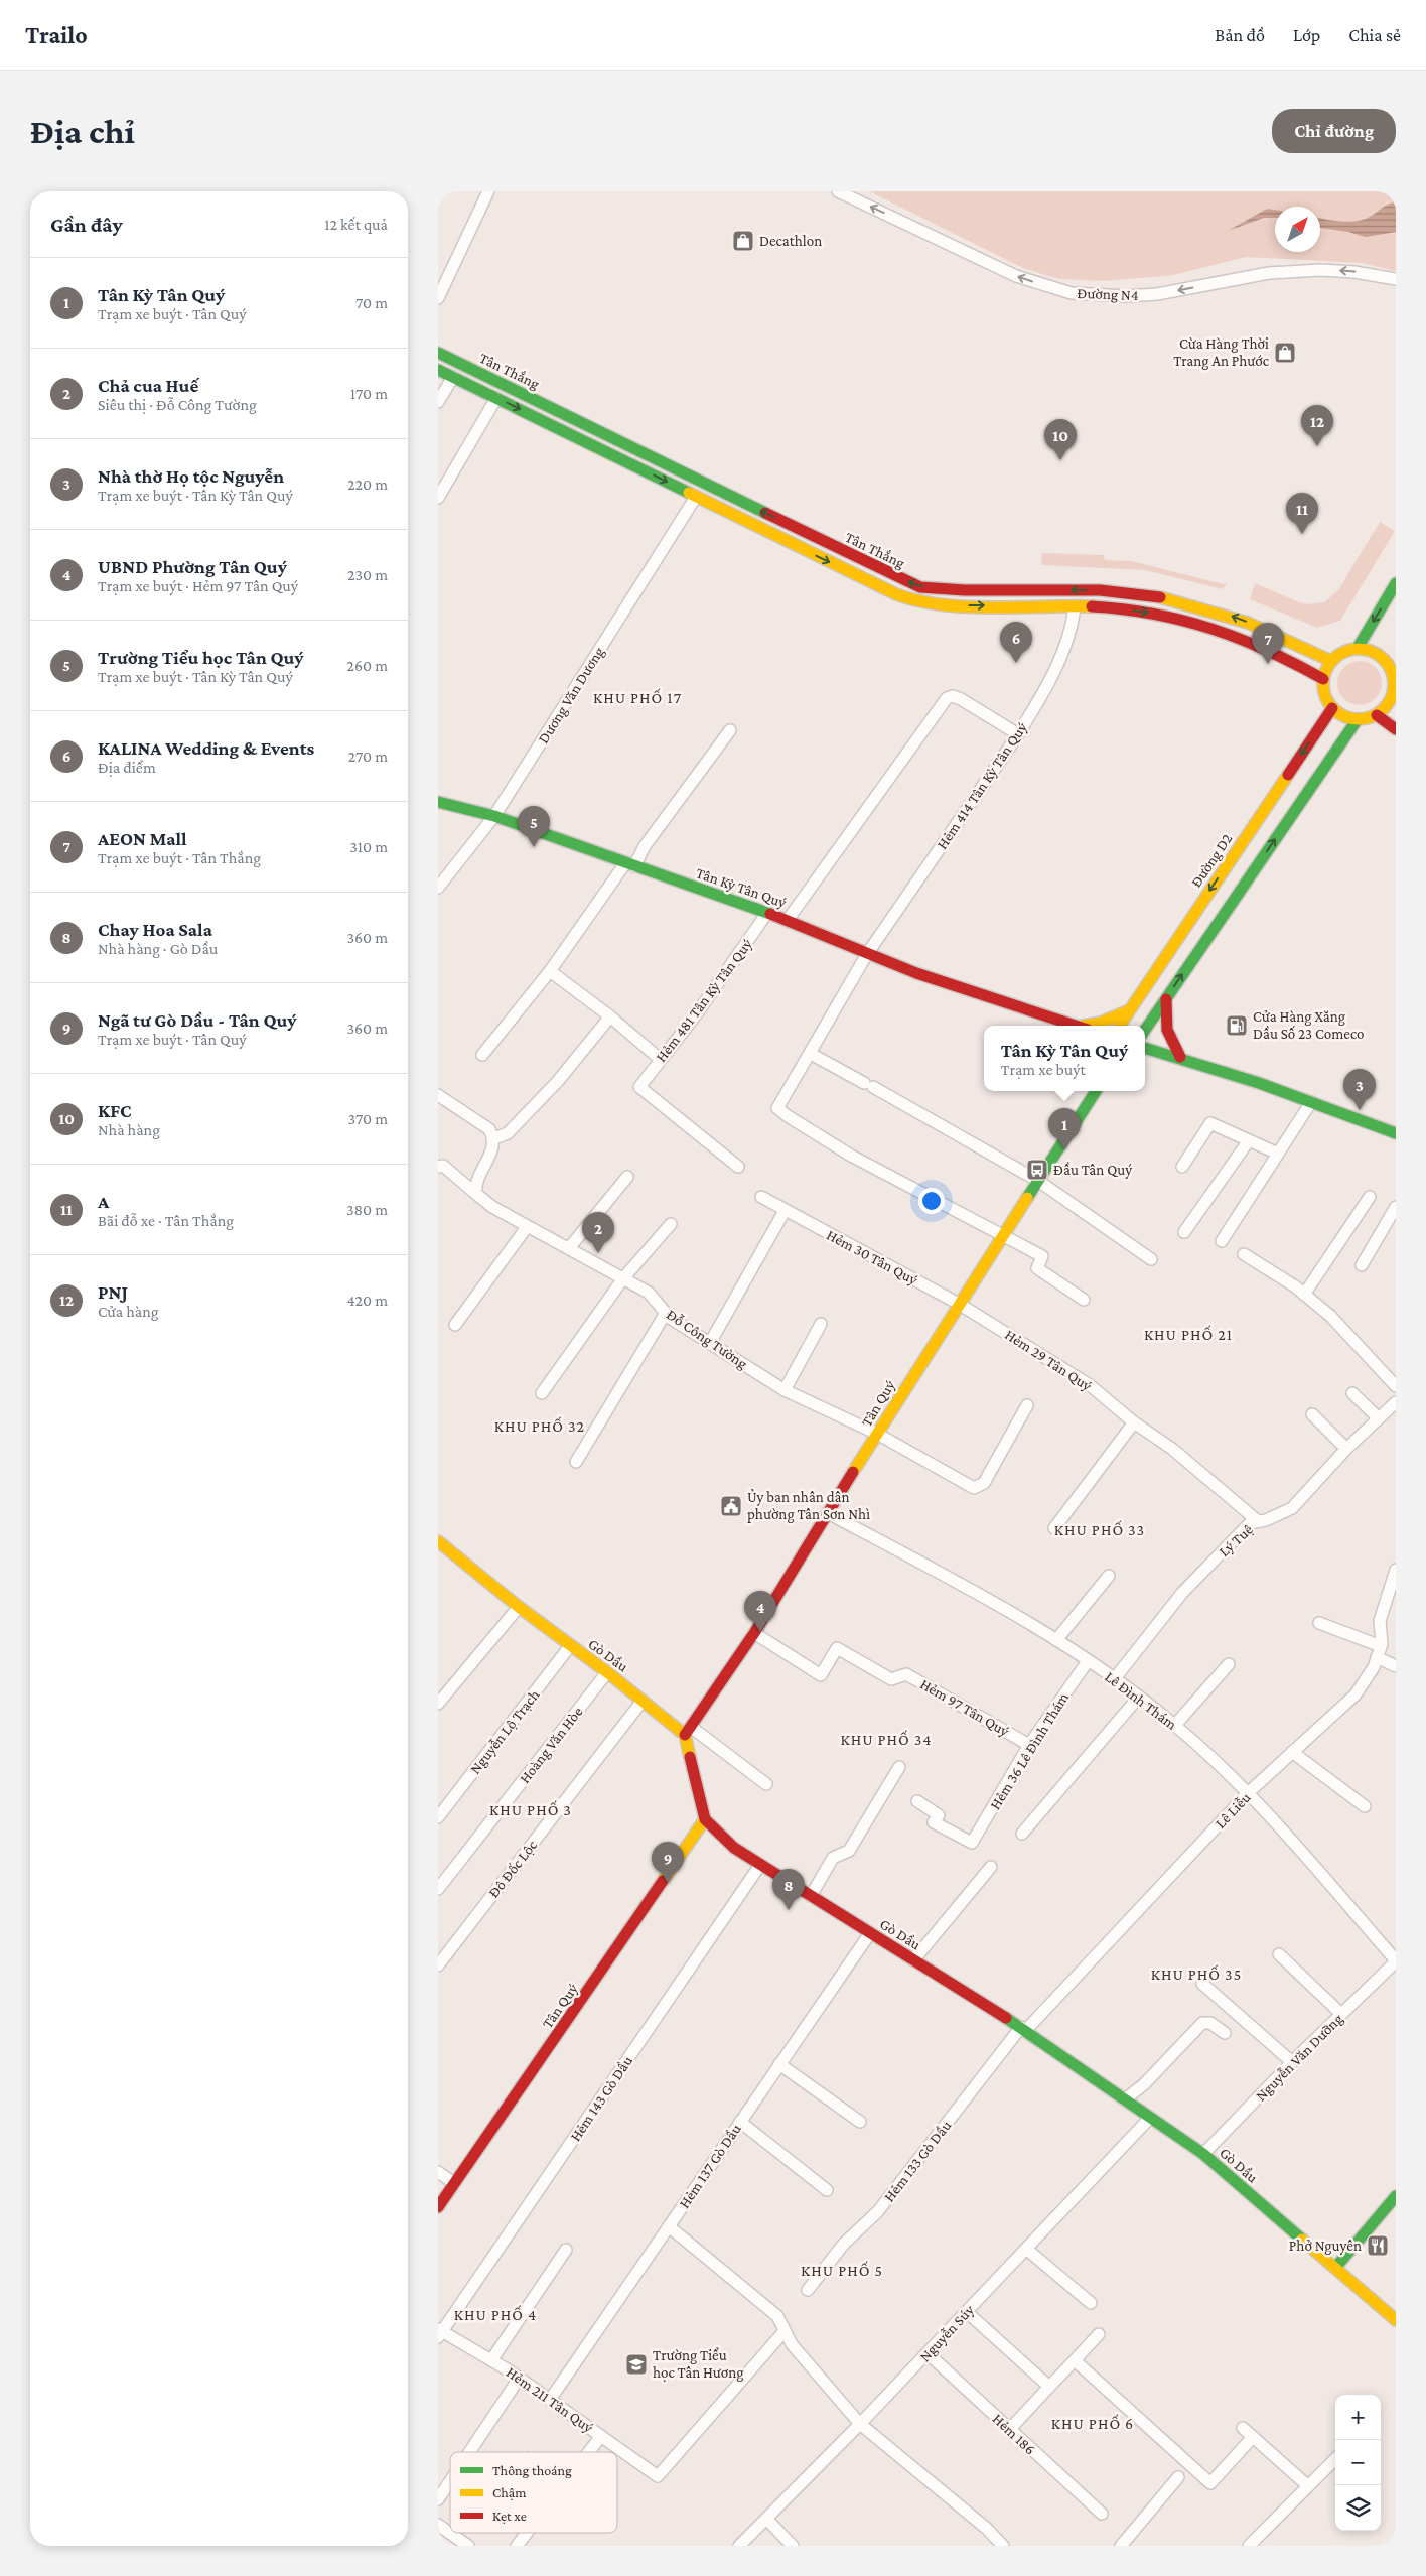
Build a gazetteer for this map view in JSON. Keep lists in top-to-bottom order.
{
  "streets": {
    "street": [
      "Đường N4",
      "Tân Thắng",
      "Dương Văn Dương",
      "Hẻm 414 Tân Kỳ Tân Quý",
      "Đường D2",
      "Tân Kỳ Tân Quý",
      "Hẻm 481 Tân Kỳ Tân Quý",
      "Hẻm 30 Tân Quý",
      "Đỗ Công Tường",
      "Hẻm 29 Tân Quý",
      "Tân Quý",
      "Lý Tuệ",
      "Gò Dầu",
      "Lê Đình Thám",
      "Hẻm 97 Tân Quý",
      "Nguyễn Lộ Trạch",
      "Hoàng Văn Hòe",
      "Hẻm 36 Lê Đình Thám",
      "Lê Liễu",
      "Đô Đốc Lộc",
      "Nguyễn Văn Dưỡng",
      "Hẻm 143 Gò Dầu",
      "Hẻm 133 Gò Dầu",
      "Hẻm 137 Gò Dầu",
      "Nguyễn Súy",
      "Hẻm 211 Tân Quý",
      "Hẻm 186"
    ]
  },
  "crossings": [
    ["Tân Thắng", "Dương Văn Dương"],
    ["Tân Thắng", "Hẻm 414 Tân Kỳ Tân Quý"],
    ["Tân Thắng", "Đường D2"],
    ["Dương Văn Dương", "Tân Kỳ Tân Quý"],
    ["Hẻm 414 Tân Kỳ Tân Quý", "Tân Kỳ Tân Quý"],
    ["Hẻm 414 Tân Kỳ Tân Quý", "Tân Quý"],
    ["Tân Kỳ Tân Quý", "Hẻm 481 Tân Kỳ Tân Quý"],
    ["Hẻm 30 Tân Quý", "Hẻm 29 Tân Quý"],
    ["Hẻm 30 Tân Quý", "Tân Quý"],
    ["Đỗ Công Tường", "Tân Quý"],
    ["Hẻm 29 Tân Quý", "Tân Quý"],
    ["Hẻm 29 Tân Quý", "Lý Tuệ"],
    ["Tân Quý", "Gò Dầu"],
    ["Tân Quý", "Lê Đình Thám"],
    ["Tân Quý", "Hẻm 97 Tân Quý"],
    ["Lý Tuệ", "Lê Đình Thám"],
    ["Gò Dầu", "Nguyễn Lộ Trạch"],
    ["Gò Dầu", "Hoàng Văn Hòe"],
    ["Gò Dầu", "Lê Liễu"],
    ["Gò Dầu", "Đô Đốc Lộc"],
    ["Gò Dầu", "Nguyễn Văn Dưỡng"],
    ["Gò Dầu", "Hẻm 143 Gò Dầu"],
    ["Gò Dầu", "Hẻm 133 Gò Dầu"],
    ["Gò Dầu", "Hẻm 137 Gò Dầu"],
    ["Gò Dầu", "Nguyễn Súy"],
    ["Lê Đình Thám", "Hẻm 36 Lê Đình Thám"],
    ["Lê Đình Thám", "Lê Liễu"],
    ["Lê Đình Thám", "Nguyễn Văn Dưỡng"],
    ["Hẻm 97 Tân Quý", "Hẻm 36 Lê Đình Thám"],
    ["Lê Liễu", "Hẻm 133 Gò Dầu"],
    ["Hẻm 143 Gò Dầu", "Hẻm 211 Tân Quý"],
    ["Hẻm 137 Gò Dầu", "Hẻm 211 Tân Quý"],
    ["Nguyễn Súy", "Hẻm 186"]
  ],
  "one_way": ["Đường N4"],
  "districts": [
    "KHU PHỐ 17",
    "KHU PHỐ 21",
    "KHU PHỐ 32",
    "KHU PHỐ 33",
    "KHU PHỐ 34",
    "KHU PHỐ 3",
    "KHU PHỐ 35",
    "KHU PHỐ 5",
    "KHU PHỐ 4",
    "KHU PHỐ 6"
  ],
  "places": {
    "shop": ["Decathlon", "Cừa Hàng Thời Trang An Phước"],
    "fuel station": ["Cửa Hàng Xăng Dầu Số 23 Comeco"],
    "bus stop": ["Đầu Tân Quý"],
    "public building": ["Ủy ban nhân dân phường Tân Sơn Nhì"],
    "restaurant": ["Phở Nguyên"],
    "school or university": ["Trường Tiểu học Tân Hương"]
  },
  "legend": ["Thông thoáng", "Chậm", "Kẹt xe"],
  "north": "top right",
  "page": {
    "header": "Trailo",
    "nav": ["Bản đồ", "Lớp", "Chia sẻ"],
    "buttons": "Chỉ đường",
    "title": "Địa chỉ",
    "heading": ["Gần đây", "12 kết quả"],
    "list": [
      {
        "mark": "1",
        "name": "Tân Kỳ Tân Quý",
        "note": "Trạm xe buýt · Tân Quý",
        "value": "70 m"
      },
      {
        "mark": "2",
        "name": "Chả cua Huế",
        "note": "Siêu thị · Đỗ Công Tường",
        "value": "170 m"
      },
      {
        "mark": "3",
        "name": "Nhà thờ Họ tộc Nguyễn",
        "note": "Trạm xe buýt · Tân Kỳ Tân Quý",
        "value": "220 m"
      },
      {
        "mark": "4",
        "name": "UBND Phường Tân Quý",
        "note": "Trạm xe buýt · Hẻm 97 Tân Quý",
        "value": "230 m"
      },
      {
        "mark": "5",
        "name": "Trường Tiểu học Tân Quý",
        "note": "Trạm xe buýt · Tân Kỳ Tân Quý",
        "value": "260 m"
      },
      {
        "mark": "6",
        "name": "KALINA Wedding & Events",
        "note": "Địa điểm",
        "value": "270 m"
      },
      {
        "mark": "7",
        "name": "AEON Mall",
        "note": "Trạm xe buýt · Tân Thắng",
        "value": "310 m"
      },
      {
        "mark": "8",
        "name": "Chay Hoa Sala",
        "note": "Nhà hàng · Gò Dầu",
        "value": "360 m"
      },
      {
        "mark": "9",
        "name": "Ngã tư Gò Dầu - Tân Quý",
        "note": "Trạm xe buýt · Tân Quý",
        "value": "360 m"
      },
      {
        "mark": "10",
        "name": "KFC",
        "note": "Nhà hàng",
        "value": "370 m"
      },
      {
        "mark": "11",
        "name": "A",
        "note": "Bãi đỗ xe · Tân Thắng",
        "value": "380 m"
      },
      {
        "mark": "12",
        "name": "PNJ",
        "note": "Cửa hàng",
        "value": "420 m"
      }
    ],
    "pins": [
      "12",
      "10",
      "11",
      "6",
      "7",
      "5",
      "3",
      "1",
      "2",
      "4",
      "9",
      "8"
    ],
    "popup": ["Tân Kỳ Tân Quý", "Trạm xe buýt"],
    "map_buttons": ["+", "−"]
  }
}
